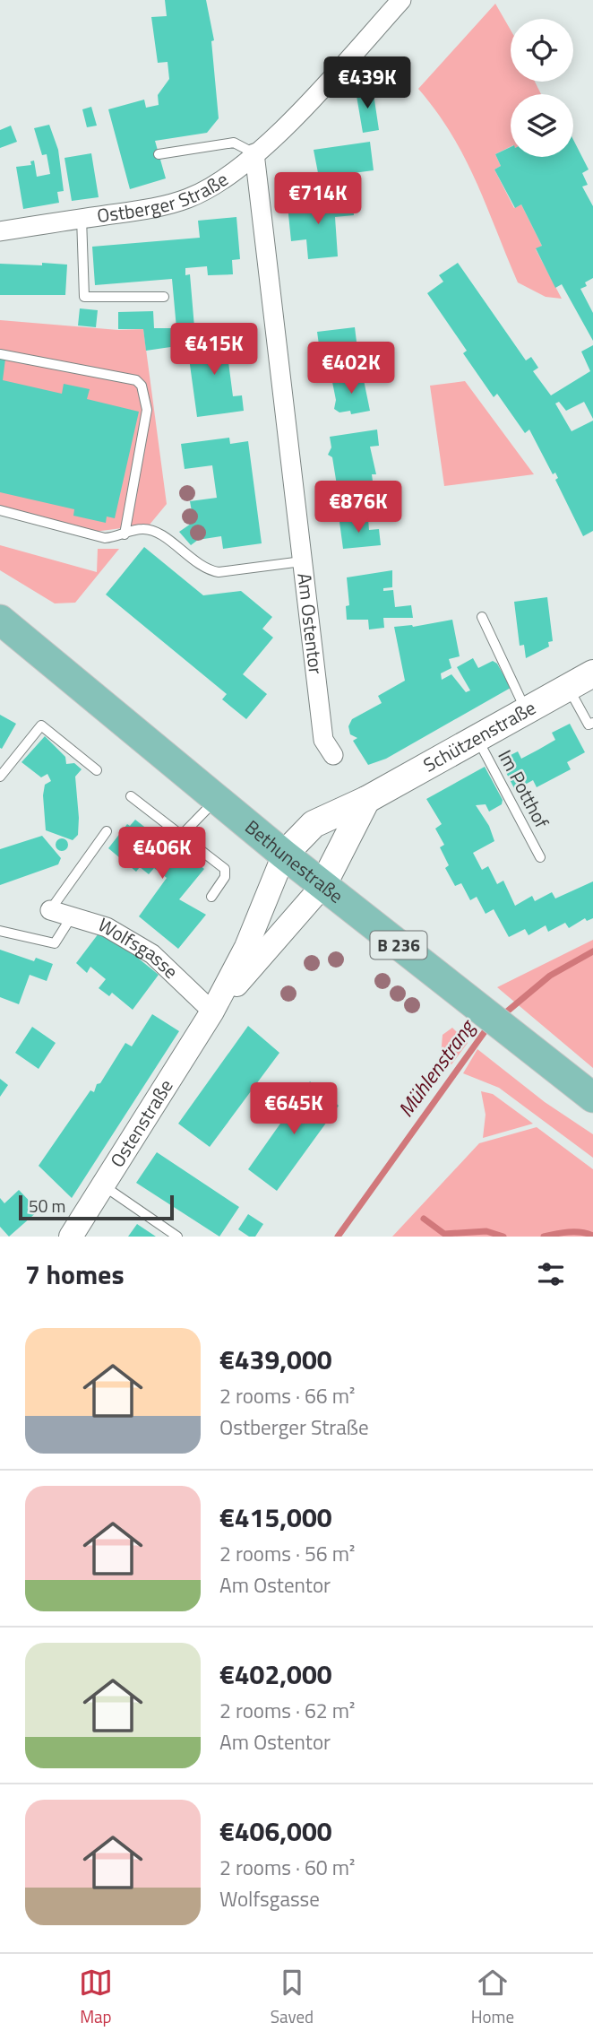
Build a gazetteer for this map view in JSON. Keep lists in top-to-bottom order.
{
  "streets": {
    "main road": ["Schützenstraße", "Bethunestraße", "B 236"],
    "street": [
      "Ostberger Straße",
      "Am Ostentor",
      "Wolfsgasse",
      "Ostenstraße"
    ],
    "lane": ["Im Potthof"]
  },
  "crossings": [
    ["Ostberger Straße", "Am Ostentor"],
    ["Schützenstraße", "Im Potthof"],
    ["Schützenstraße", "Bethunestraße"],
    ["Schützenstraße", "Ostenstraße"],
    ["Bethunestraße", "Ostenstraße"],
    ["Wolfsgasse", "Ostenstraße"]
  ],
  "water": ["Mühlenstrang"],
  "scale_bar": "50 m",
  "page": {
    "price": [
      "€439K",
      "€714K",
      "€415K",
      "€402K",
      "€876K",
      "€406K",
      "€645K"
    ],
    "scale": "50 m",
    "heading": "7 homes",
    "list": [
      {
        "name": "€439,000",
        "note": "2 rooms · 66 m² · Ostberger Straße"
      },
      {
        "name": "€415,000",
        "note": "2 rooms · 56 m² · Am Ostentor"
      },
      {
        "name": "€402,000",
        "note": "2 rooms · 62 m² · Am Ostentor"
      },
      {
        "name": "€406,000",
        "note": "2 rooms · 60 m² · Wolfsgasse"
      }
    ],
    "tabs": ["Map", "Saved", "Home"]
  }
}
